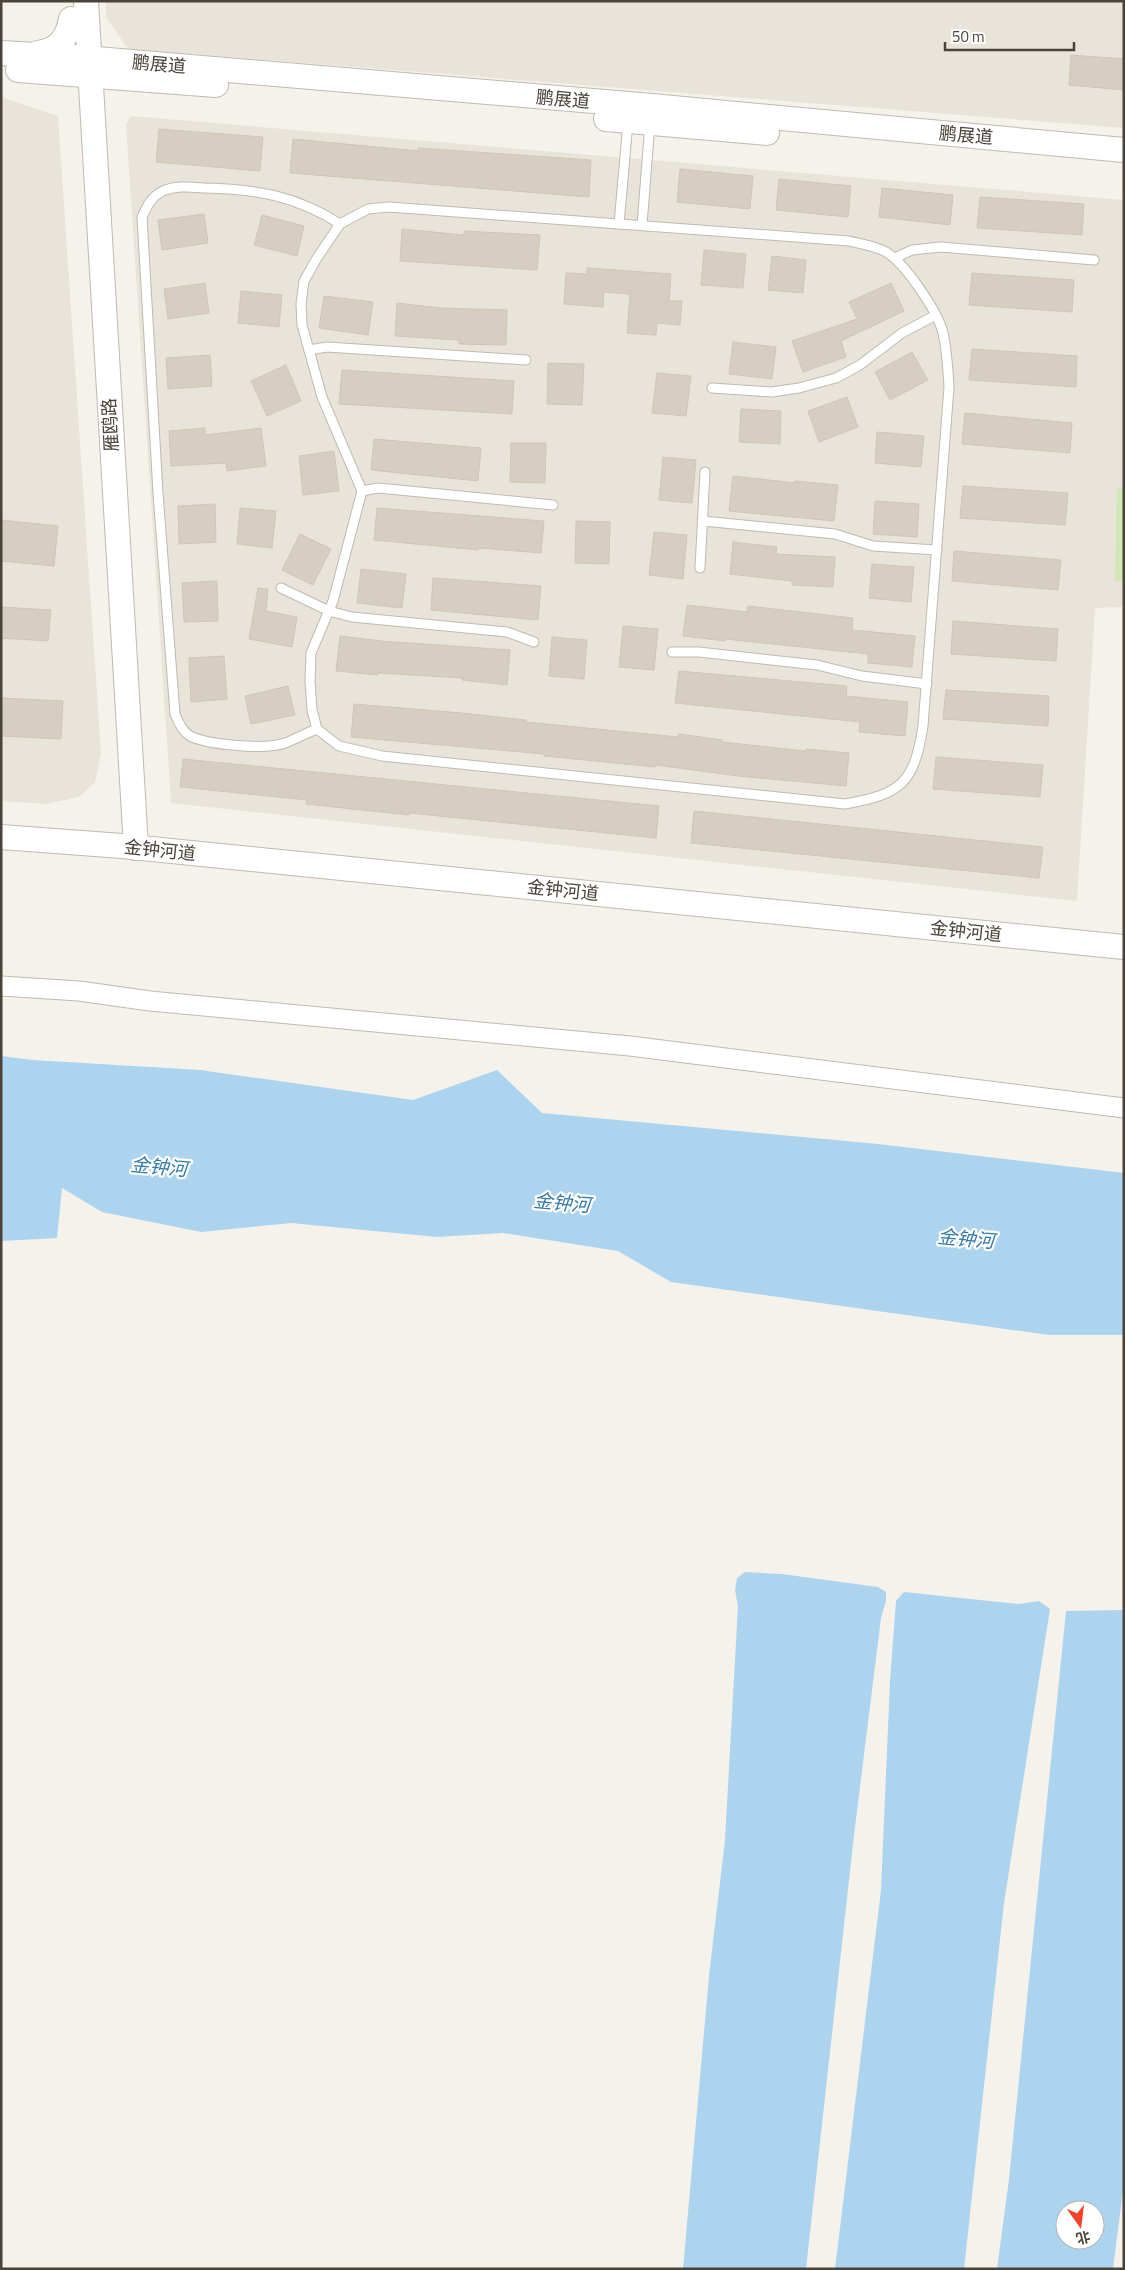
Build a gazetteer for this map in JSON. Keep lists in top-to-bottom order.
{
  "streets": {
    "street": ["鹏展道", "雁鸥路", "金钟河道"]
  },
  "crossings": [
    ["鹏展道", "雁鸥路"],
    ["雁鸥路", "金钟河道"]
  ],
  "water": ["金钟河"],
  "scale_bar": "50 m",
  "north": "bottom"
}
